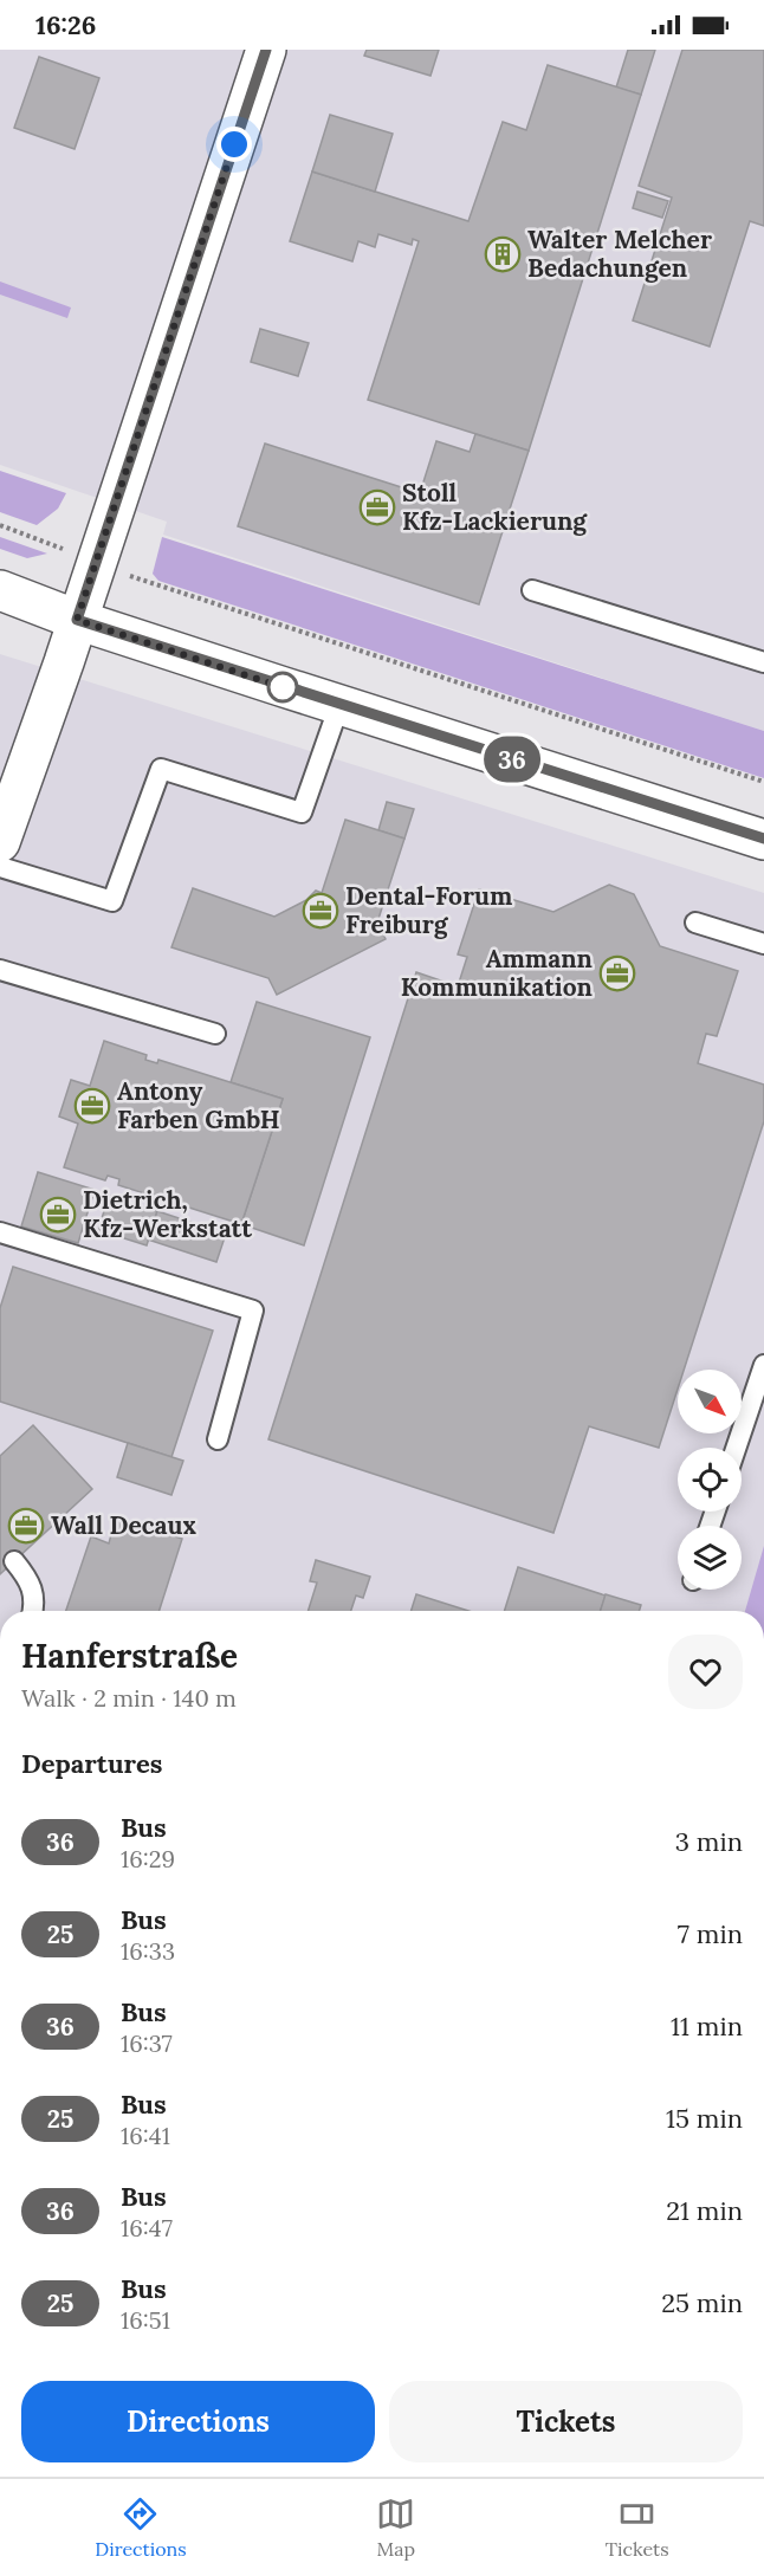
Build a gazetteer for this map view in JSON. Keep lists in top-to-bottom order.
{
  "places": {
    "building": ["Walter Melcher Bedachungen"],
    "office": [
      "Stoll Kfz-Lackierung",
      "Dental-Forum Freiburg",
      "Ammann Kommunikation",
      "Antony Farben GmbH",
      "Dietrich, Kfz-Werkstatt",
      "Wall Decaux"
    ]
  },
  "lines": ["bus line 36"],
  "north": "bottom right",
  "page": {
    "status": "16:26",
    "on_map": "36",
    "heading": [
      ["Hanferstraße", "Walk · 2 min · 140 m"],
      "Departures"
    ],
    "list": [
      {
        "mark": "36",
        "name": "Bus",
        "note": "16:29",
        "value": "3 min"
      },
      {
        "mark": "25",
        "name": "Bus",
        "note": "16:33",
        "value": "7 min"
      },
      {
        "mark": "36",
        "name": "Bus",
        "note": "16:37",
        "value": "11 min"
      },
      {
        "mark": "25",
        "name": "Bus",
        "note": "16:41",
        "value": "15 min"
      },
      {
        "mark": "36",
        "name": "Bus",
        "note": "16:47",
        "value": "21 min"
      },
      {
        "mark": "25",
        "name": "Bus",
        "note": "16:51",
        "value": "25 min"
      }
    ],
    "buttons": ["Directions", "Tickets"],
    "tabs": ["Directions", "Map", "Tickets"]
  }
}
